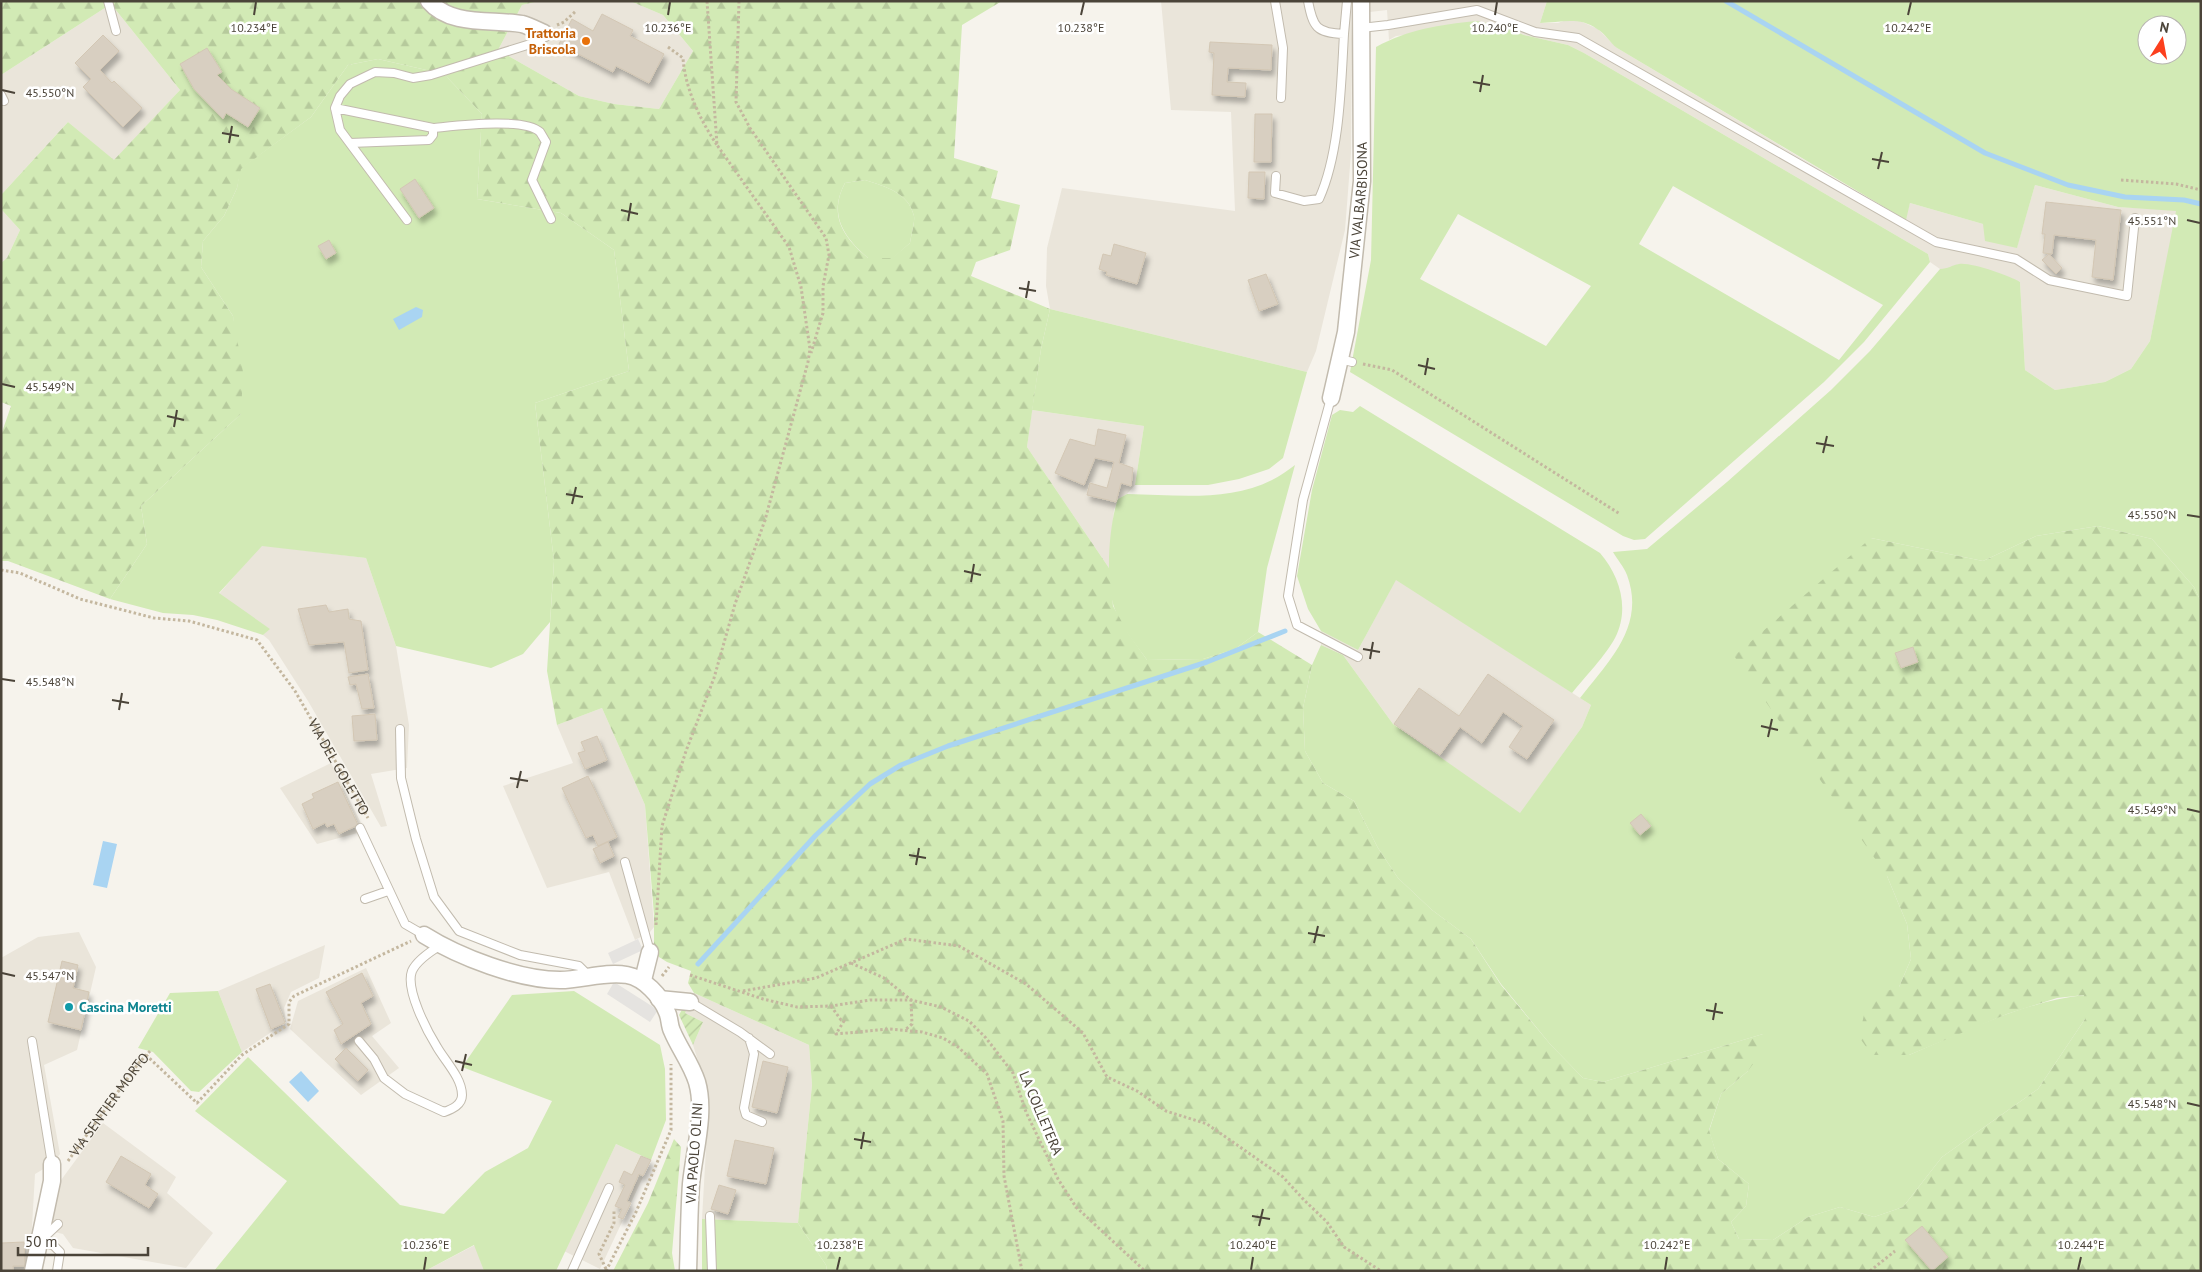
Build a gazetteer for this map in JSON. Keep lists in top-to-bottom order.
{
  "streets": {
    "street": ["VIA VALBARBISONA", "VIA PAOLO OLINI"],
    "path": ["VIA DEL GOLETTO", "VIA SENTIER MORTO", "LA COLLETERA"]
  },
  "places": ["Trattoria Briscola", "Cascina Moretti"],
  "scale_bar": "50 m",
  "north": "top",
  "coordinates": [
    "10.234°E",
    "10.236°E",
    "10.238°E",
    "10.240°E",
    "10.242°E",
    "45.550°N",
    "45.551°N",
    "45.549°N",
    "45.548°N",
    "45.547°N",
    "10.244°E"
  ]
}
